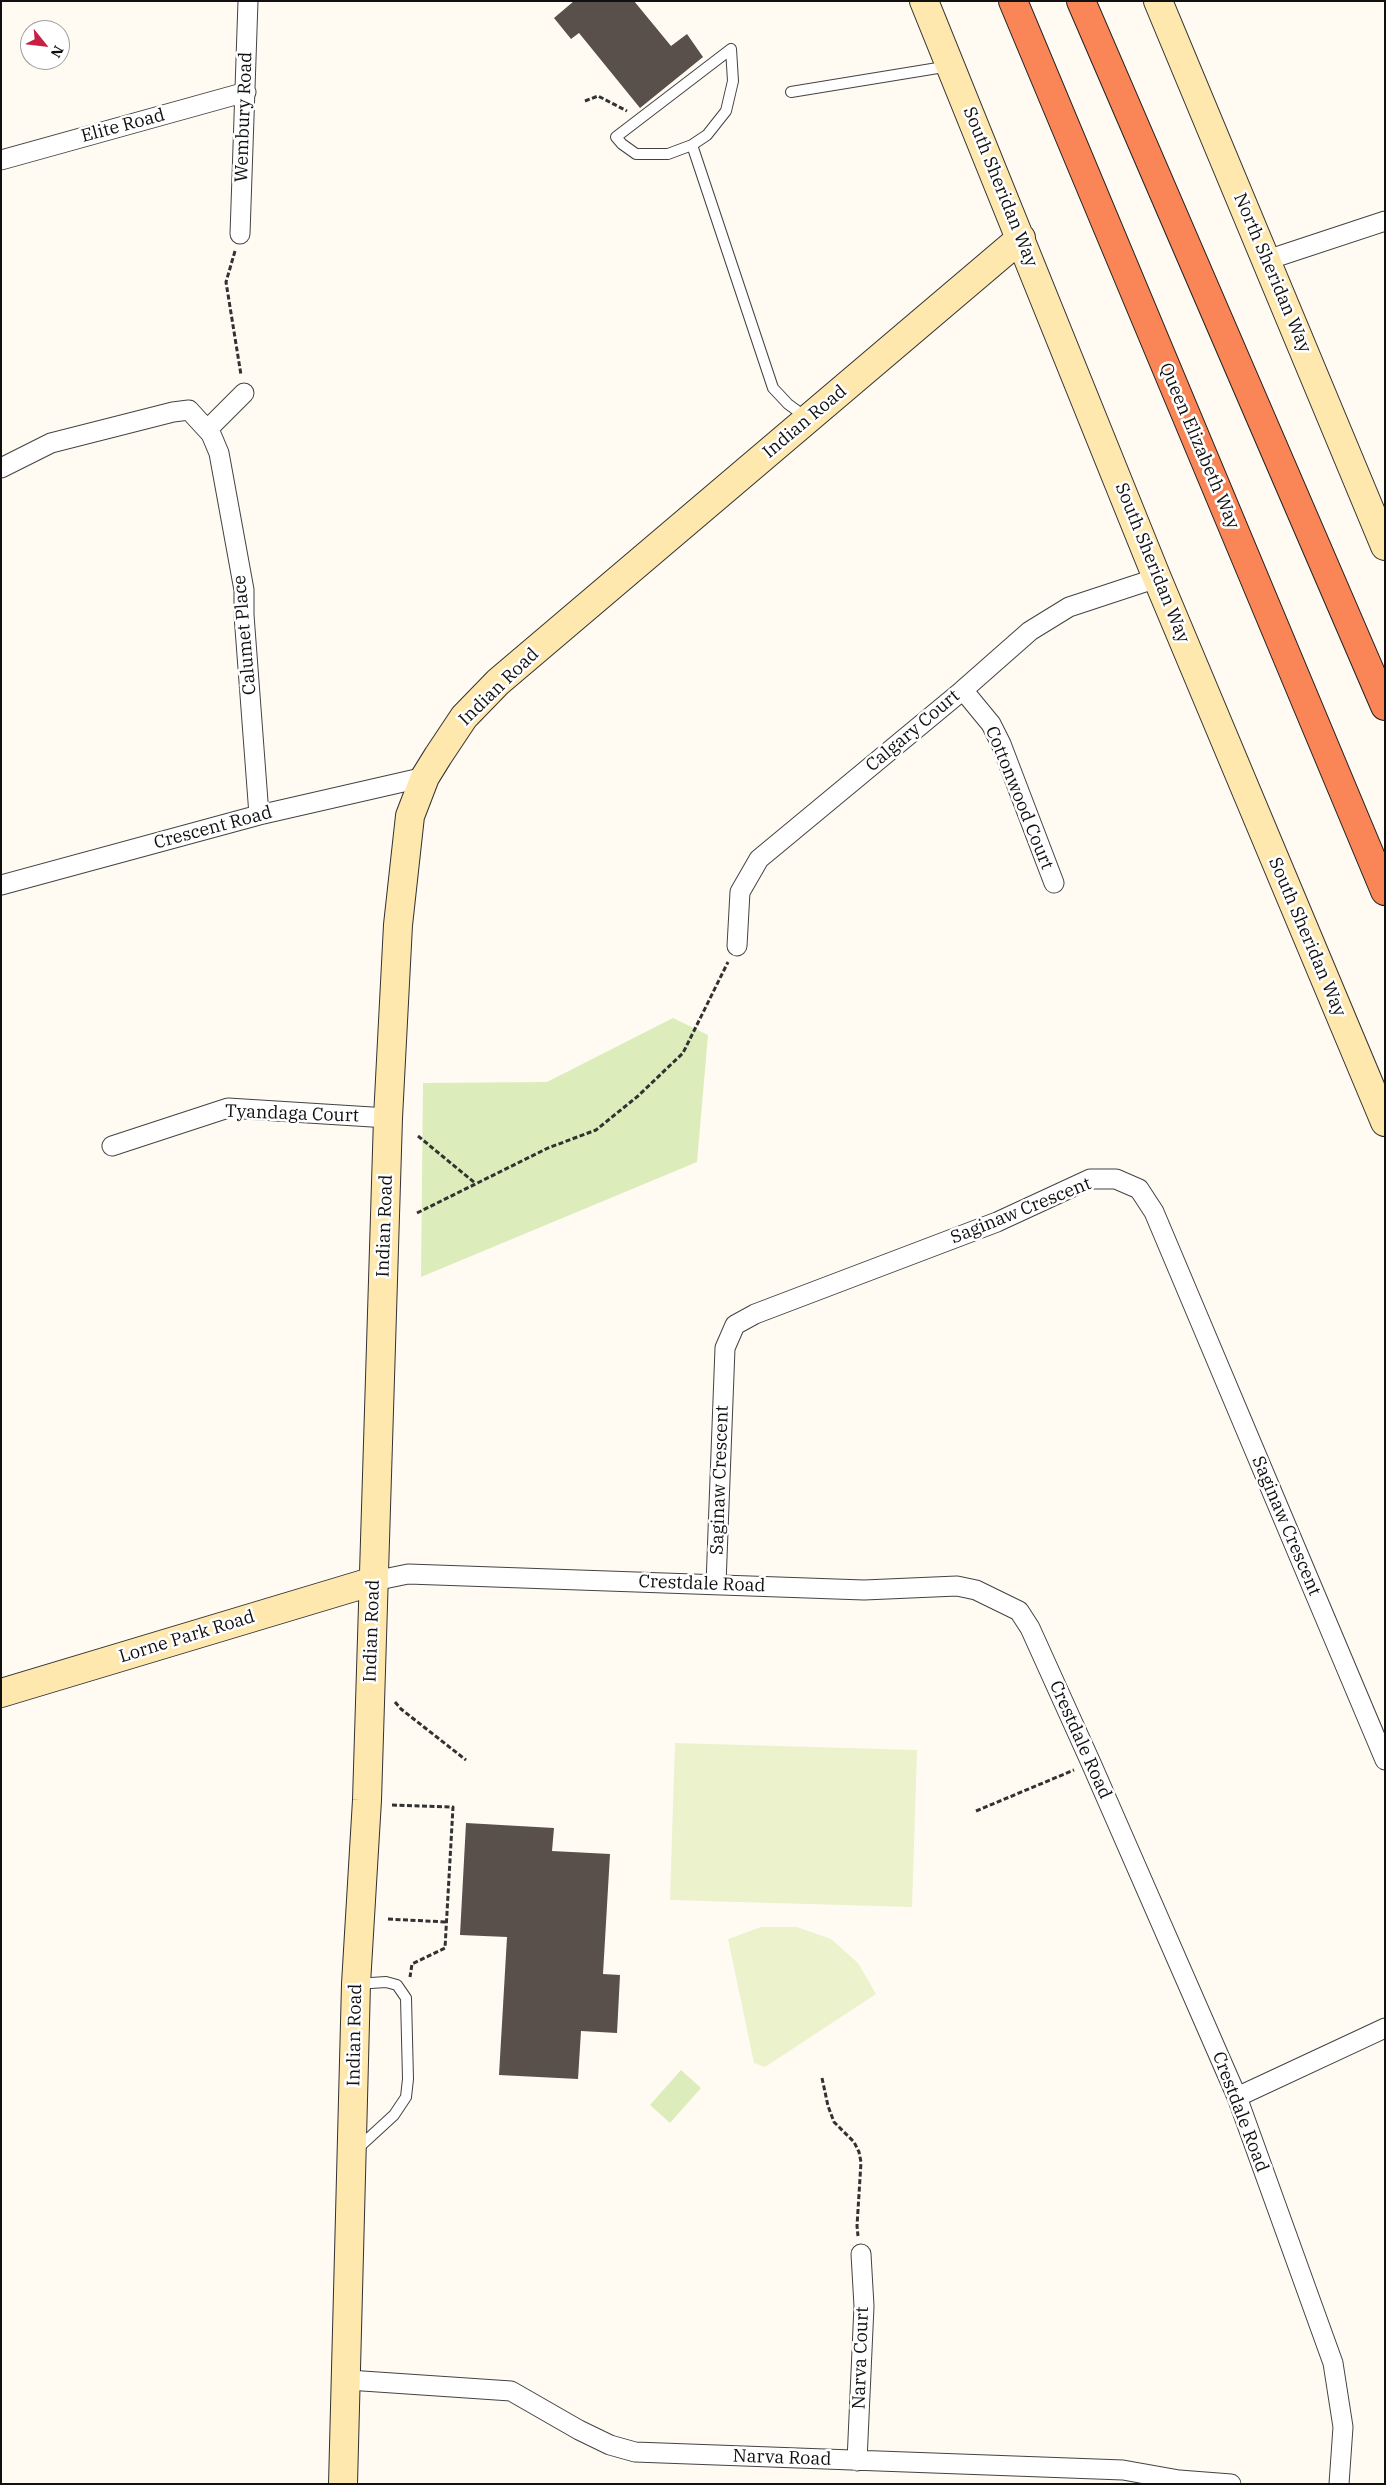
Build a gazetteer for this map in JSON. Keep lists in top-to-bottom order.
{
  "streets": {
    "highway": ["Queen Elizabeth Way"],
    "street": [
      "Wembury Road",
      "Elite Road",
      "South Sheridan Way",
      "North Sheridan Way",
      "Indian Road",
      "Calumet Place",
      "Calgary Court",
      "Cottonwood Court",
      "Crescent Road",
      "Tyandaga Court",
      "Saginaw Crescent",
      "Crestdale Road",
      "Lorne Park Road",
      "Narva Court",
      "Narva Road"
    ]
  },
  "crossings": [
    ["Wembury Road", "Elite Road"],
    ["South Sheridan Way", "Indian Road"],
    ["South Sheridan Way", "Calgary Court"],
    ["Indian Road", "Crescent Road"],
    ["Indian Road", "Tyandaga Court"],
    ["Indian Road", "Crestdale Road"],
    ["Indian Road", "Lorne Park Road"],
    ["Indian Road", "Narva Road"],
    ["Calumet Place", "Crescent Road"],
    ["Calgary Court", "Cottonwood Court"],
    ["Saginaw Crescent", "Crestdale Road"],
    ["Crestdale Road", "Lorne Park Road"],
    ["Narva Court", "Narva Road"]
  ],
  "north": "bottom right"
}
